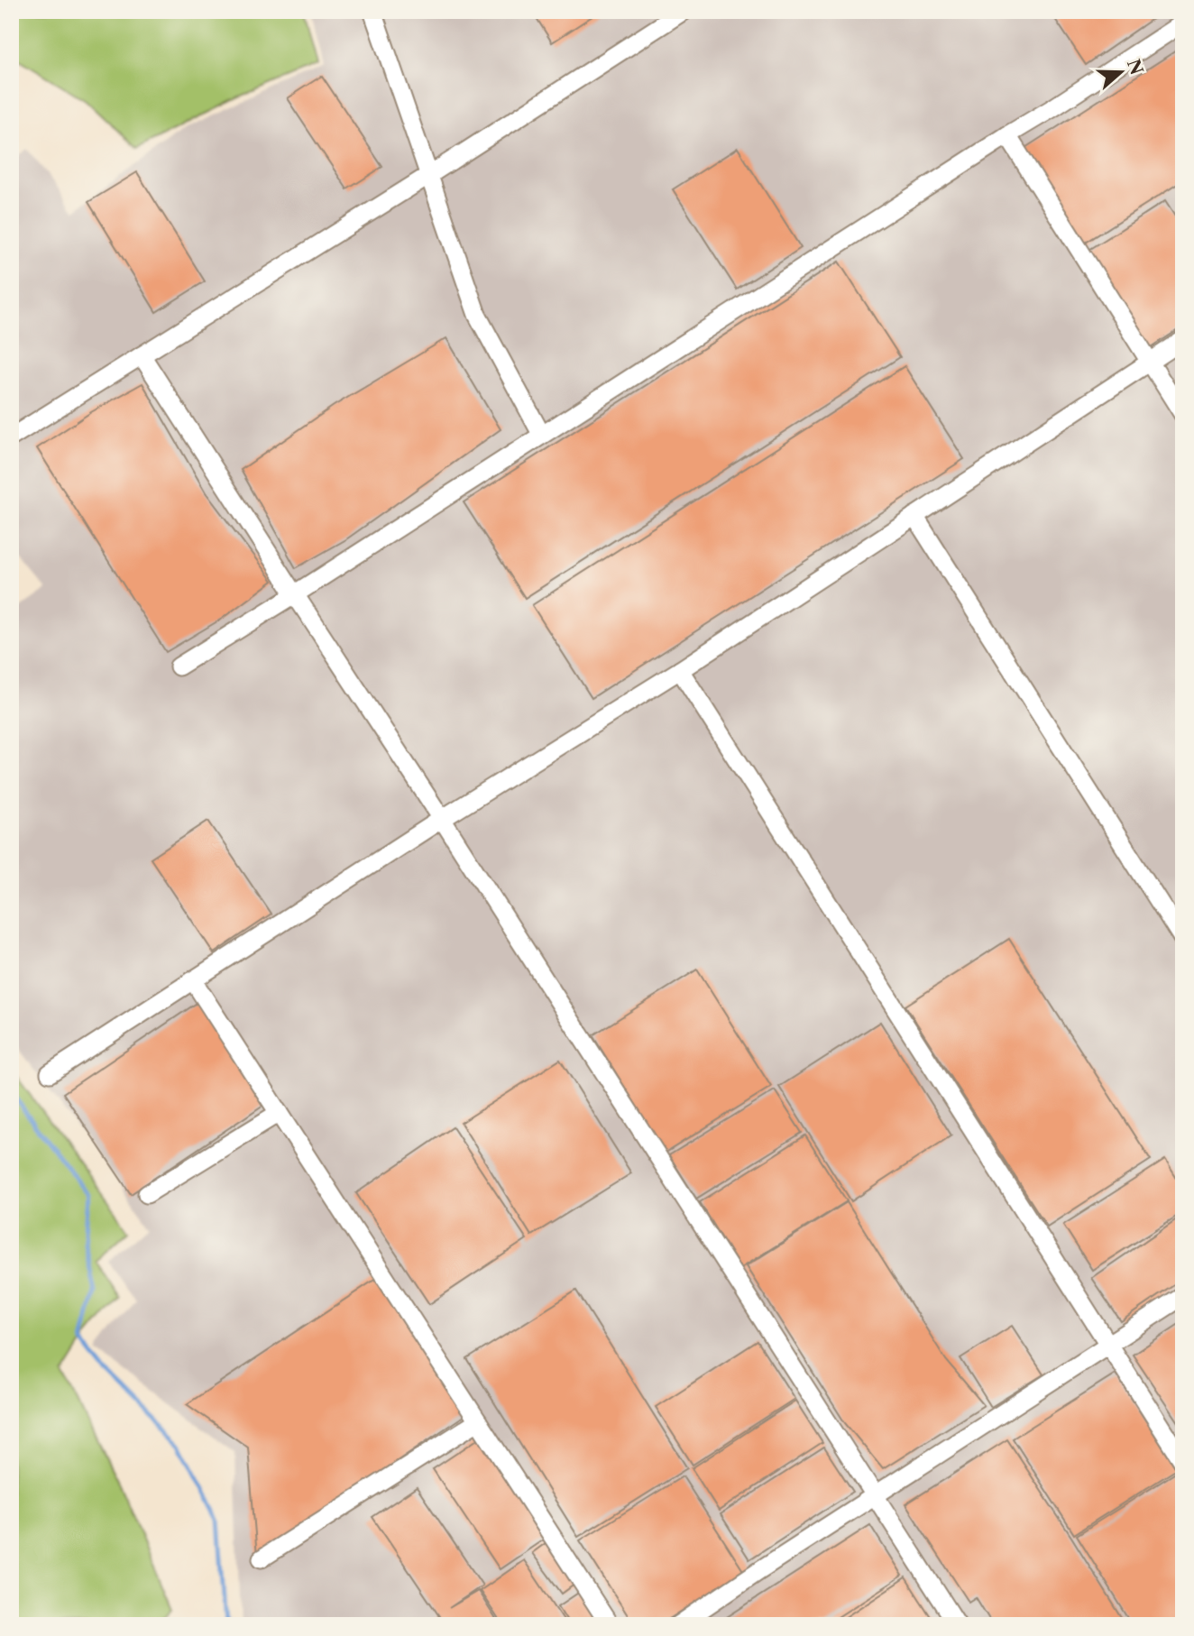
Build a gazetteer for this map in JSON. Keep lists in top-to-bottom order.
{
  "north": "right"
}
